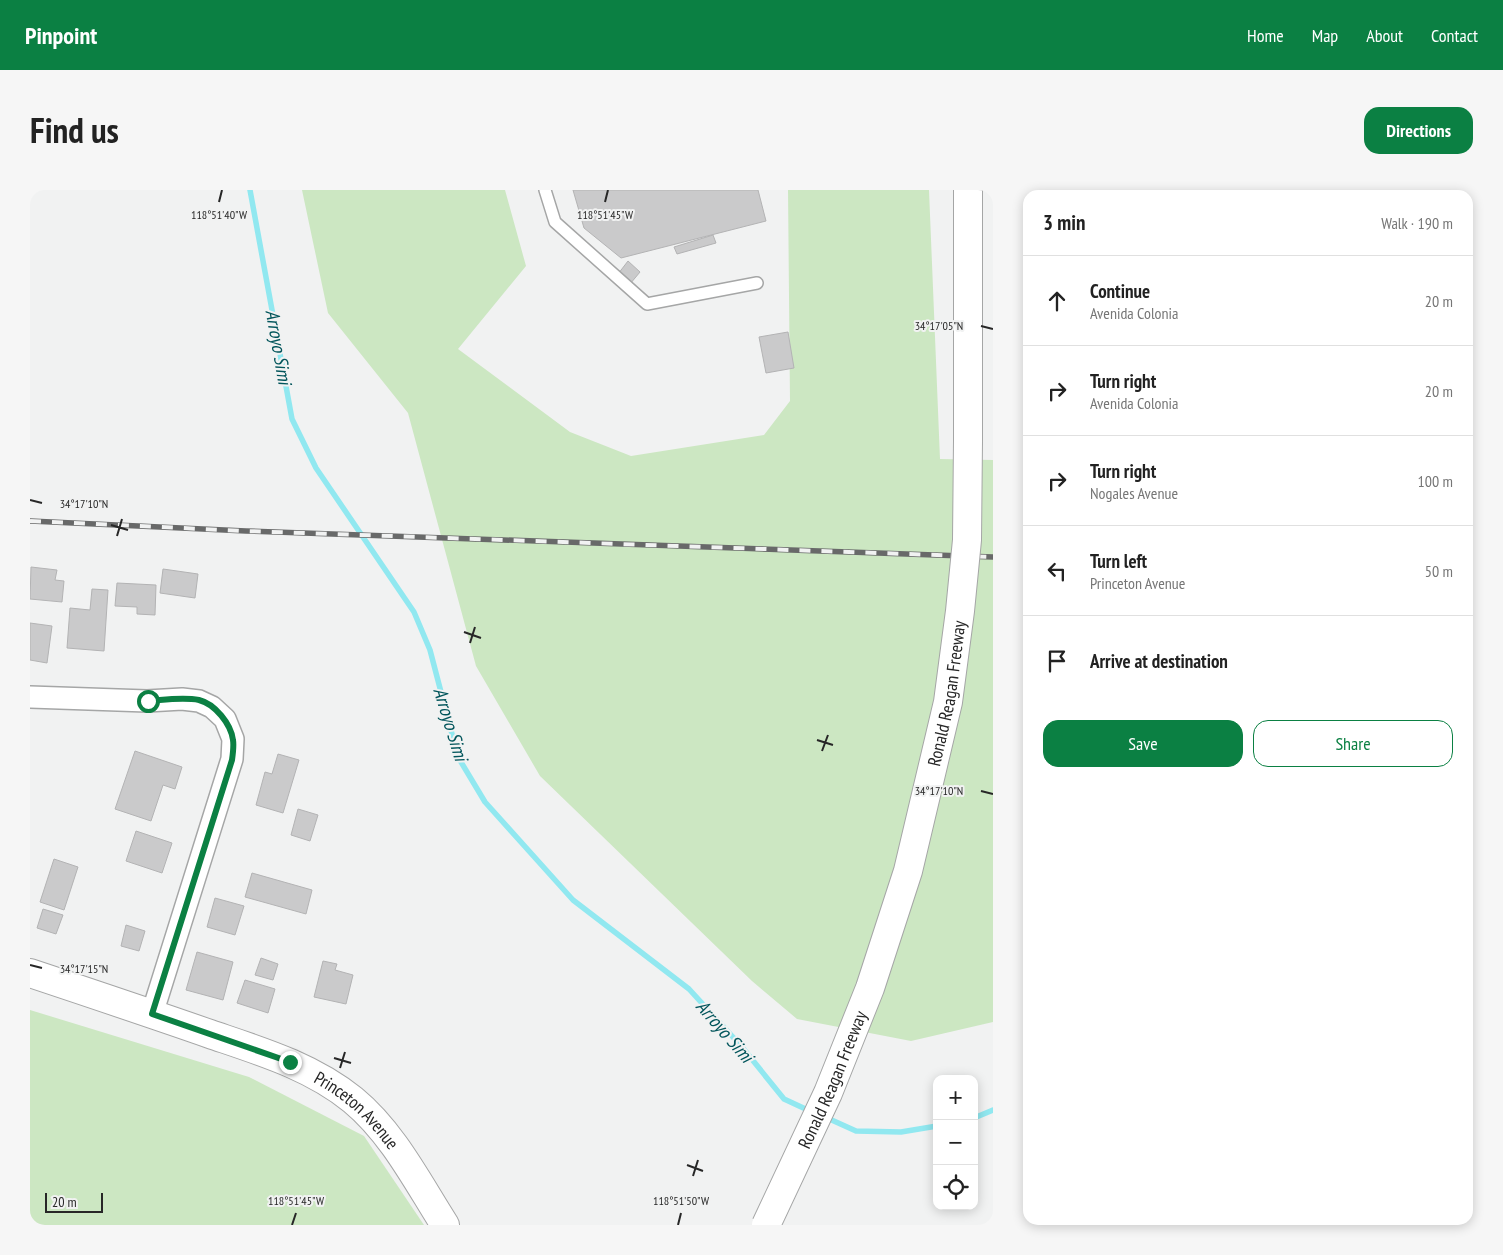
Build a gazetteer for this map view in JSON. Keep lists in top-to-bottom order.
{
  "streets": {
    "main road": ["Ronald Reagan Freeway", "Princeton Avenue"]
  },
  "water": ["Arroyo Simi"],
  "scale_bar": "20 m",
  "page": {
    "header": "Pinpoint",
    "nav": [
      "Home",
      "Map",
      "About",
      "Contact"
    ],
    "title": "Find us",
    "buttons": [
      "Directions",
      ["Save", "Share"]
    ],
    "heading": ["3 min", "Walk · 190 m"],
    "list": [
      ["Continue", "Avenida Colonia", "20 m"],
      ["Turn right", "Avenida Colonia", "20 m"],
      ["Turn right", "Nogales Avenue", "100 m"],
      ["Turn left", "Princeton Avenue", "50 m"],
      "Arrive at destination"
    ],
    "map_buttons": ["+", "−"],
    "scale": "20 m"
  },
  "coordinates": [
    "118°51'40\"W",
    "118°51'45\"W",
    "34°17'05\"N",
    "34°17'10\"N",
    "34°17'15\"N",
    "118°51'50\"W"
  ]
}
